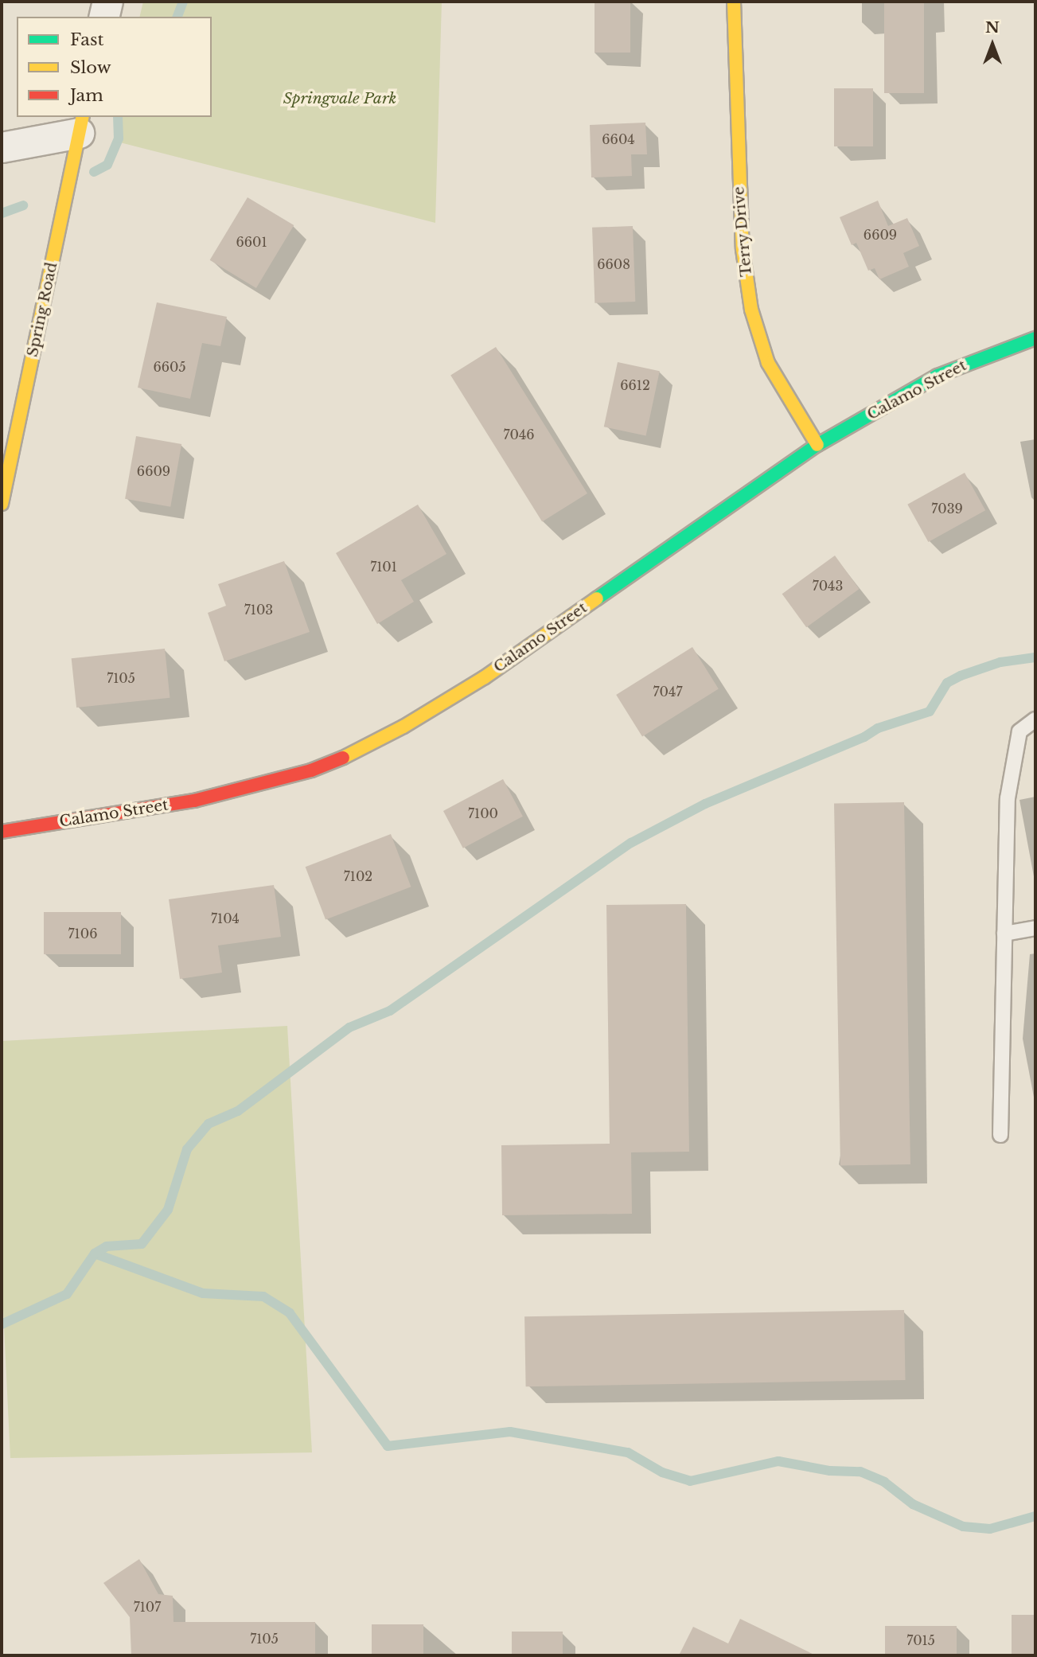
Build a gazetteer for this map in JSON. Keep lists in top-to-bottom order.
{
  "streets": {
    "street": ["Terry Drive", "Spring Road", "Calamo Street"]
  },
  "crossings": [
    ["Terry Drive", "Calamo Street"]
  ],
  "parks": ["Springvale Park"],
  "house_numbers": [
    "6604",
    "6609",
    "6601",
    "6608",
    "6605",
    "6612",
    "7046",
    "6609",
    "7039",
    "7101",
    "7043",
    "7103",
    "7105",
    "7047",
    "7100",
    "7102",
    "7104",
    "7106",
    "7107",
    "7105",
    "7015"
  ],
  "legend": ["Fast", "Slow", "Jam"],
  "north": "top"
}
